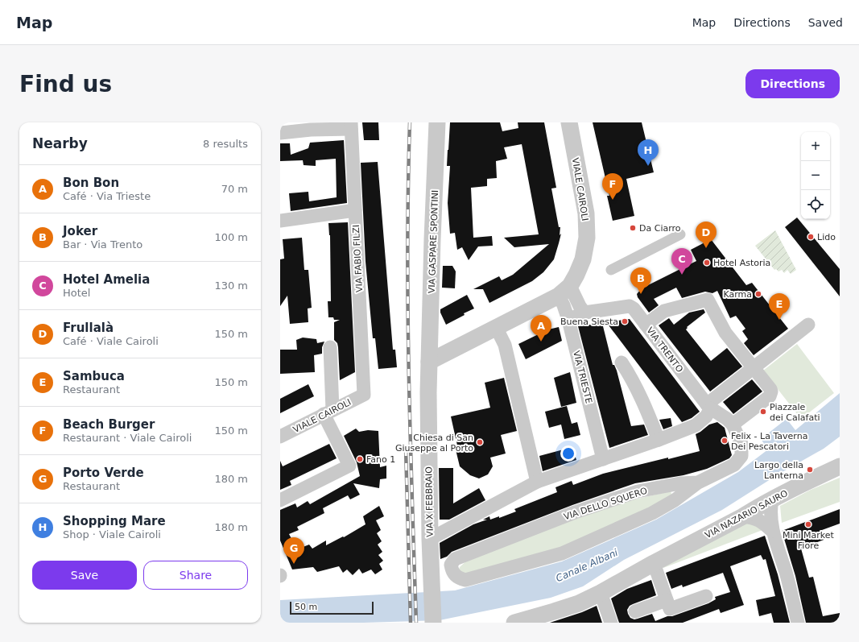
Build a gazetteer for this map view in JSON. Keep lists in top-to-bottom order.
{
  "streets": {
    "street": [
      "VIALE CAIROLI",
      "VIA GASPARE SPONTINI",
      "VIA FABIO FILZI",
      "VIA TRENTO",
      "VIA TRIESTE",
      "VIA X FEBBRAIO",
      "VIA DELLO SQUERO",
      "VIA NAZARIO SAURO"
    ]
  },
  "crossings": [
    ["VIALE CAIROLI", "VIA FABIO FILZI"],
    ["VIALE CAIROLI", "VIA TRIESTE"],
    ["VIA GASPARE SPONTINI", "VIA X FEBBRAIO"],
    ["VIA TRENTO", "VIA TRIESTE"],
    ["VIA TRENTO", "VIA DELLO SQUERO"]
  ],
  "water": ["Canale Albani"],
  "places": [
    "Da Ciarro",
    "Lido",
    "Hotel Astoria",
    "Karma",
    "Buena Siesta",
    "Piazzale dei Calafati",
    "Felix - La Taverna Dei Pescatori",
    "Chiesa di San Giuseppe al Porto",
    "Fano 1",
    "Largo della Lanterna",
    "Mini Market Fiore"
  ],
  "scale_bar": "50 m",
  "page": {
    "header": "Map",
    "nav": ["Map", "Directions", "Saved"],
    "buttons": [
      "Directions",
      ["Save", "Share"]
    ],
    "title": "Find us",
    "heading": ["Nearby", "8 results"],
    "map_buttons": ["+", "−"],
    "pins": [
      "H",
      "F",
      "D",
      "C",
      "B",
      "E",
      "A",
      "G"
    ],
    "list": [
      {
        "mark": "A",
        "name": "Bon Bon",
        "note": "Café · Via Trieste",
        "value": "70 m"
      },
      {
        "mark": "B",
        "name": "Joker",
        "note": "Bar · Via Trento",
        "value": "100 m"
      },
      {
        "mark": "C",
        "name": "Hotel Amelia",
        "note": "Hotel",
        "value": "130 m"
      },
      {
        "mark": "D",
        "name": "Frullalà",
        "note": "Café · Viale Cairoli",
        "value": "150 m"
      },
      {
        "mark": "E",
        "name": "Sambuca",
        "note": "Restaurant",
        "value": "150 m"
      },
      {
        "mark": "F",
        "name": "Beach Burger",
        "note": "Restaurant · Viale Cairoli",
        "value": "150 m"
      },
      {
        "mark": "G",
        "name": "Porto Verde",
        "note": "Restaurant",
        "value": "180 m"
      },
      {
        "mark": "H",
        "name": "Shopping Mare",
        "note": "Shop · Viale Cairoli",
        "value": "180 m"
      }
    ],
    "scale": "50 m"
  }
}
